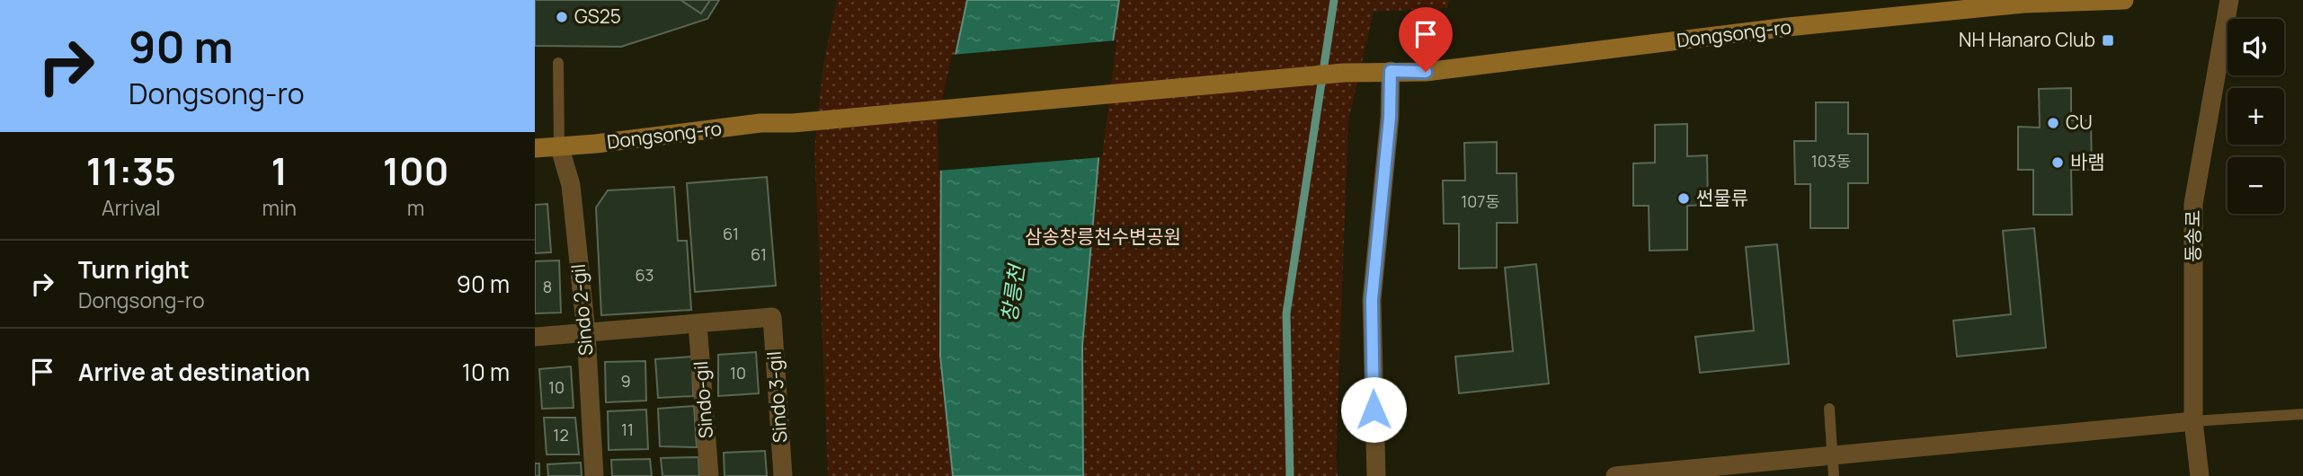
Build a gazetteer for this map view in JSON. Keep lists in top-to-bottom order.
{
  "streets": {
    "main road": ["Dongsong-ro"],
    "street": [
      "동송로",
      "Sindo 2-gil",
      "Sindo 3-gil",
      "Sindo-gil"
    ]
  },
  "crossings": [
    ["Dongsong-ro", "Sindo 2-gil"],
    ["Sindo 3-gil", "Sindo-gil"]
  ],
  "water": ["창릉천"],
  "parks": ["삼송창릉천수변공원"],
  "places": {
    "other": [
      "GS25",
      "CU",
      "바램",
      "썬물류"
    ],
    "transit": ["NH Hanaro Club"]
  },
  "house_numbers": [
    "103동",
    "107동",
    "61",
    "61",
    "63",
    "8",
    "10",
    "9",
    "10",
    "11",
    "12"
  ],
  "page": {
    "turn": ["90 m", "Dongsong-ro"],
    "map_buttons": ["+", "−"],
    "eta": [
      "11:35",
      "Arrival",
      "1",
      "min",
      "100",
      "m"
    ],
    "list": [
      {
        "name": "Turn right",
        "note": "Dongsong-ro",
        "value": "90 m"
      },
      {
        "name": "Arrive at destination",
        "value": "10 m"
      }
    ]
  }
}
